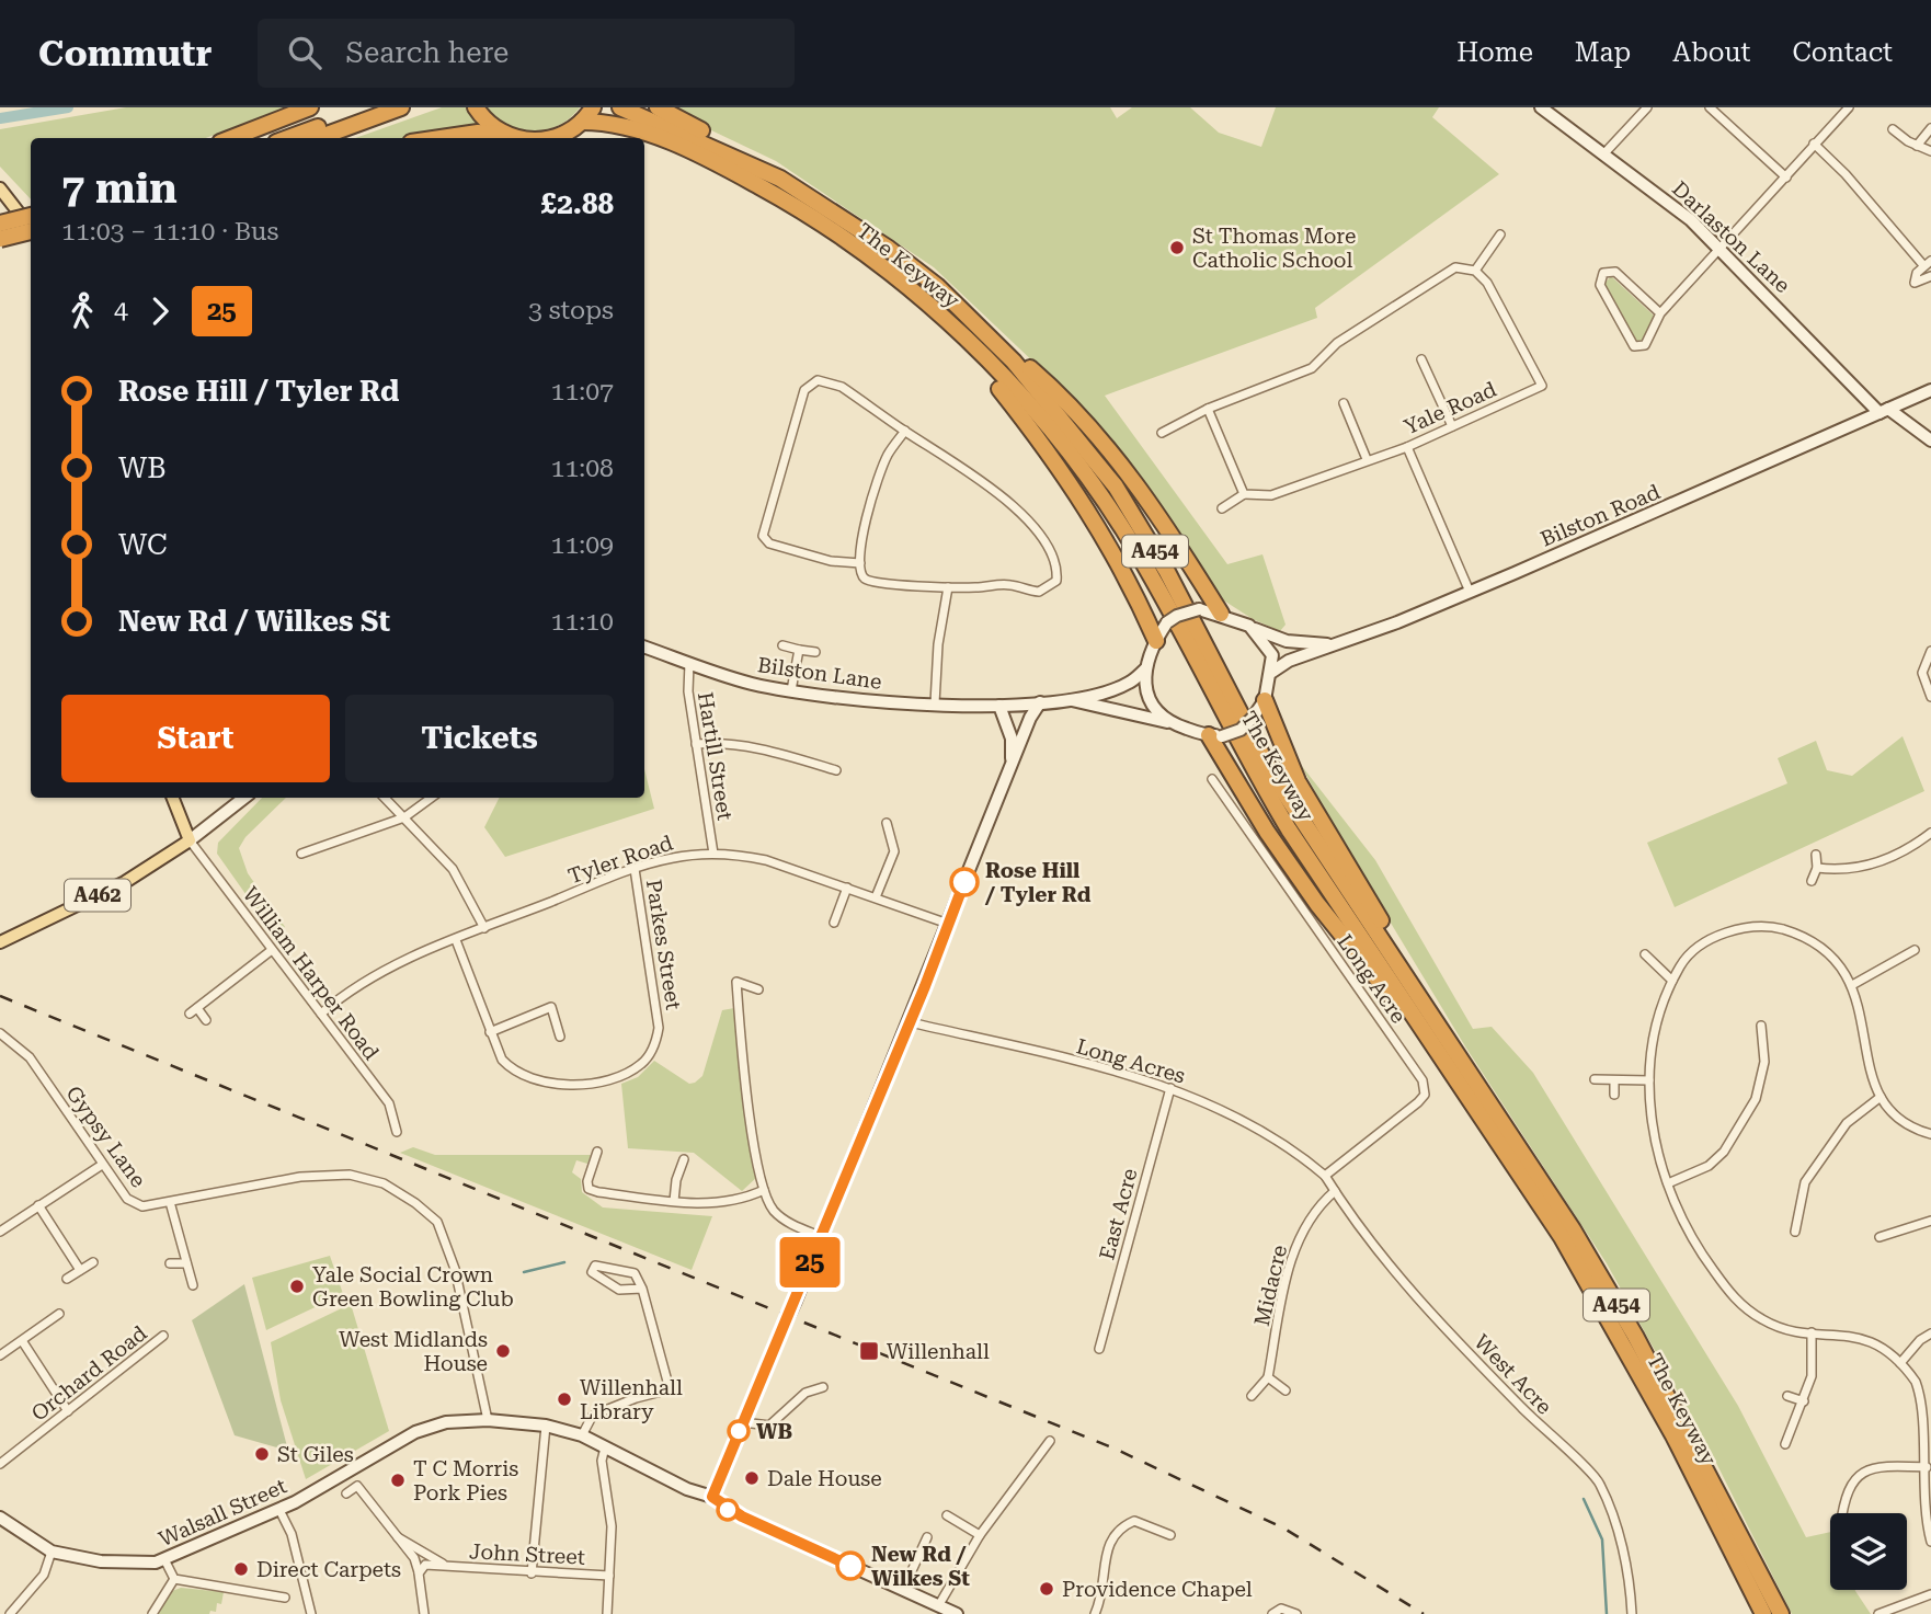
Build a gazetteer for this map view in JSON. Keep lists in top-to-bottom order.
{
  "streets": {
    "highway": ["The Keyway", "A454"],
    "main road": [
      "Darlaston Lane",
      "Bilston Road",
      "Bilston Lane",
      "A462",
      "Walsall Street"
    ],
    "street": [
      "Yale Road",
      "Hartill Street",
      "Tyler Road",
      "Parkes Street",
      "William Harper Road",
      "Long Acre",
      "Long Acres",
      "Gypsy Lane",
      "East Acre",
      "Midacre",
      "Orchard Road",
      "West Acre",
      "John Street"
    ]
  },
  "crossings": [
    ["Darlaston Lane", "Bilston Road"],
    ["Bilston Lane", "Hartill Street"],
    ["Hartill Street", "Tyler Road"],
    ["Tyler Road", "Parkes Street"],
    ["Tyler Road", "William Harper Road"],
    ["A462", "William Harper Road"],
    ["Long Acre", "Long Acres"],
    ["Long Acre", "West Acre"],
    ["Long Acres", "East Acre"],
    ["Long Acres", "West Acre"],
    ["Gypsy Lane", "Walsall Street"],
    ["Midacre", "West Acre"]
  ],
  "places": {
    "other": [
      "St Thomas More Catholic School",
      "Rose Hill / Tyler Rd",
      "Yale Social Crown Green Bowling Club",
      "West Midlands House",
      "Willenhall Library",
      "WB",
      "St Giles",
      "Dale House",
      "T C Morris Pork Pies",
      "New Rd / Wilkes St",
      "Direct Carpets",
      "Providence Chapel"
    ],
    "transit": ["Willenhall"]
  },
  "lines": ["bus line 25"],
  "page": {
    "header": "Commutr",
    "search": "Search here",
    "nav": [
      "Home",
      "Map",
      "About",
      "Contact"
    ],
    "on_map": "25",
    "heading": ["7 min", "11:03 – 11:10 · Bus", "£2.88"],
    "legs": ["4", "25", "3 stops"],
    "list": [
      {
        "name": "Rose Hill / Tyler Rd",
        "value": "11:07"
      },
      {
        "name": "WB",
        "value": "11:08"
      },
      {
        "name": "WC",
        "value": "11:09"
      },
      {
        "name": "New Rd / Wilkes St",
        "value": "11:10"
      }
    ],
    "buttons": ["Start", "Tickets"]
  }
}
